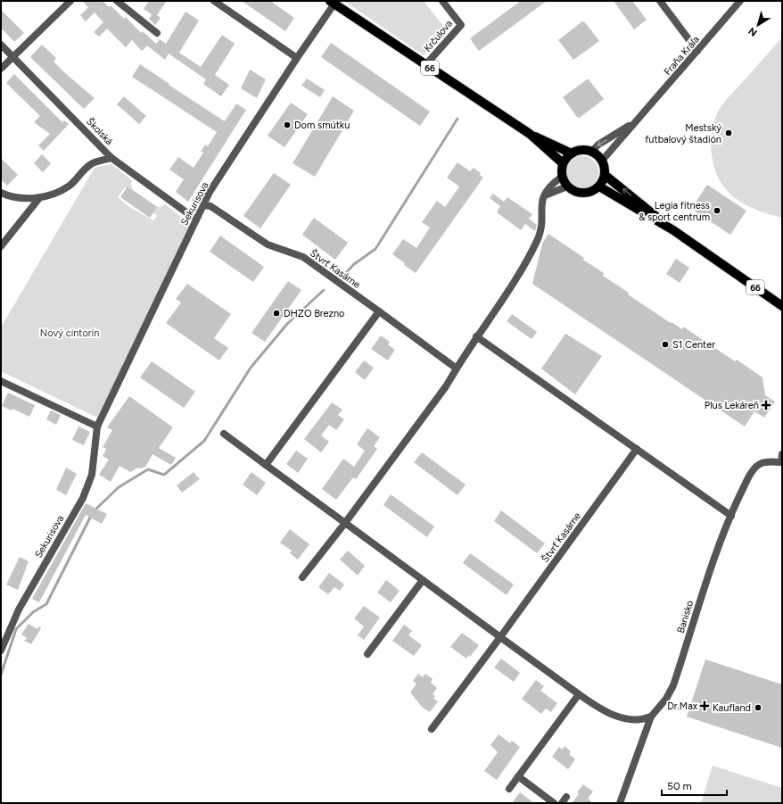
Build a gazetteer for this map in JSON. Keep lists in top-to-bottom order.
{
  "streets": {
    "main road": ["66"],
    "street": [
      "Krčulova",
      "Fraňa Kráľa",
      "Školská",
      "Sekurisova",
      "Štvrť Kasárne",
      "Banisko"
    ]
  },
  "crossings": [
    ["Krčulova", "66"],
    ["Fraňa Kráľa", "66"],
    ["66", "Sekurisova"],
    ["Školská", "Sekurisova"],
    ["Sekurisova", "Štvrť Kasárne"]
  ],
  "parks": ["Nový cintorín"],
  "places": {
    "other": [
      "Dom smútku",
      "Mestský futbalový štadión",
      "Legia fitness & sport centrum",
      "DHZO Brezno",
      "S1 Center",
      "Kaufland"
    ],
    "health": ["Plus Lekáreň", "Dr.Max"]
  },
  "scale_bar": "50 m",
  "north": "bottom left"
}
